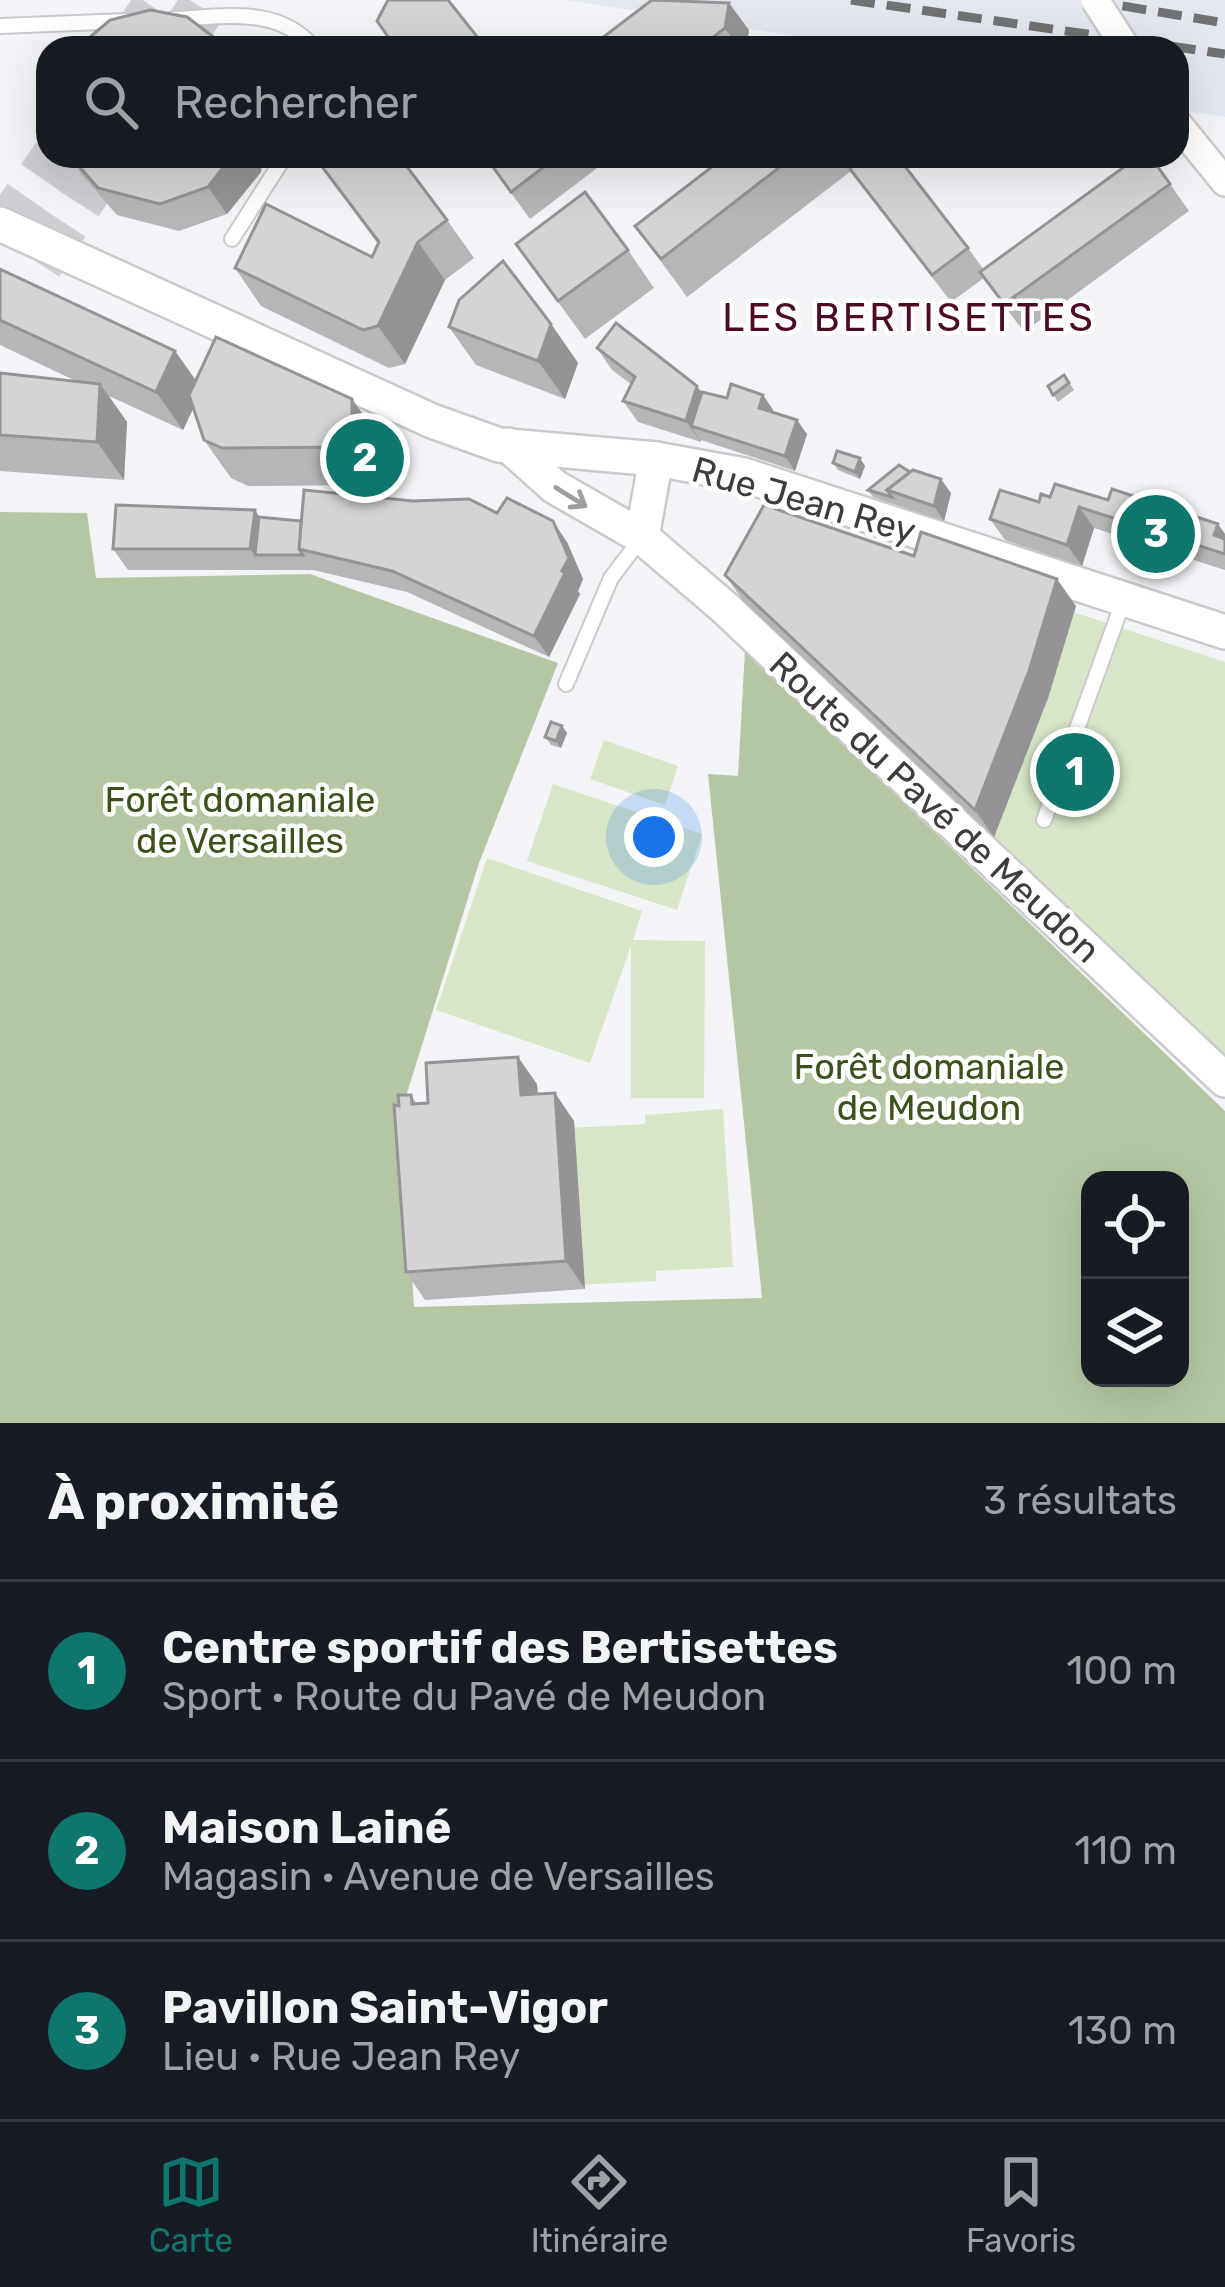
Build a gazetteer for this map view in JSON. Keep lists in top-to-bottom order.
{
  "streets": {
    "street": ["Rue Jean Rey", "Route du Pavé de Meudon"]
  },
  "crossings": [
    ["Rue Jean Rey", "Route du Pavé de Meudon"]
  ],
  "districts": ["LES BERTISETTES"],
  "parks": ["Forêt domaniale de Versailles", "Forêt domaniale de Meudon"],
  "page": {
    "search": "Rechercher",
    "pins": ["2", "3", "1"],
    "heading": ["À proximité", "3 résultats"],
    "list": [
      {
        "mark": "1",
        "name": "Centre sportif des Bertisettes",
        "note": "Sport · Route du Pavé de Meudon",
        "value": "100 m"
      },
      {
        "mark": "2",
        "name": "Maison Lainé",
        "note": "Magasin · Avenue de Versailles",
        "value": "110 m"
      },
      {
        "mark": "3",
        "name": "Pavillon Saint-Vigor",
        "note": "Lieu · Rue Jean Rey",
        "value": "130 m"
      }
    ],
    "nav": ["Carte", "Itinéraire", "Favoris"]
  }
}
